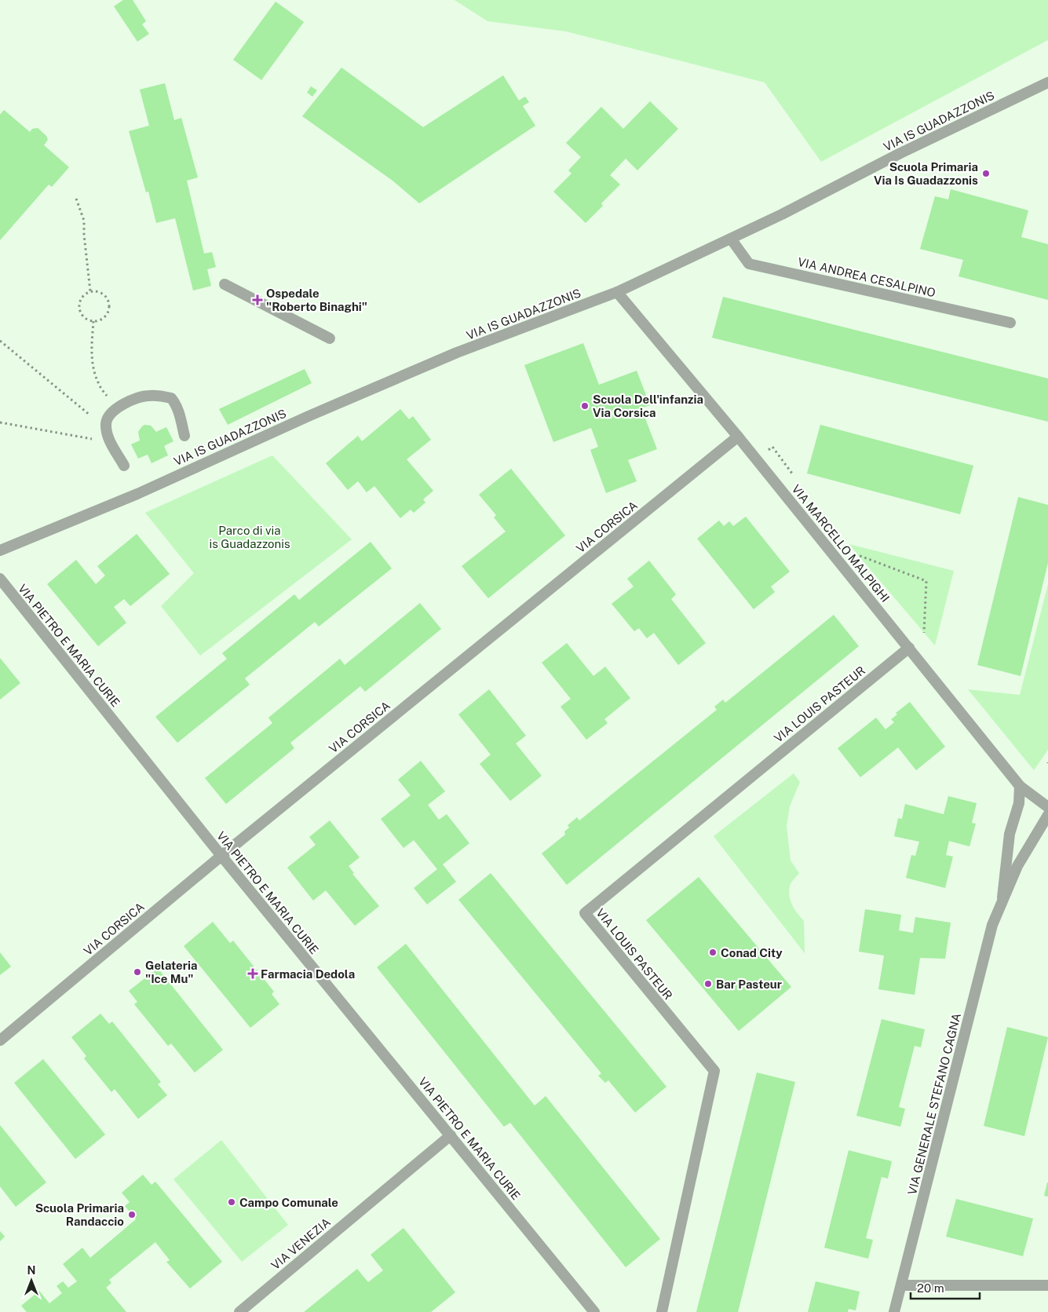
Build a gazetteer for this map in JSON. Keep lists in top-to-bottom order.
{
  "streets": {
    "street": [
      "VIA IS GUADAZZONIS",
      "VIA ANDREA CESALPINO",
      "VIA CORSICA",
      "VIA MARCELLO MALPIGHI",
      "VIA PIETRO E MARIA CURIE",
      "VIA LOUIS PASTEUR",
      "VIA GENERALE STEFANO CAGNA",
      "VIA VENEZIA"
    ]
  },
  "crossings": [
    ["VIA IS GUADAZZONIS", "VIA ANDREA CESALPINO"],
    ["VIA IS GUADAZZONIS", "VIA MARCELLO MALPIGHI"],
    ["VIA CORSICA", "VIA MARCELLO MALPIGHI"],
    ["VIA CORSICA", "VIA PIETRO E MARIA CURIE"],
    ["VIA MARCELLO MALPIGHI", "VIA LOUIS PASTEUR"],
    ["VIA MARCELLO MALPIGHI", "VIA GENERALE STEFANO CAGNA"],
    ["VIA PIETRO E MARIA CURIE", "VIA VENEZIA"]
  ],
  "parks": ["Parco di via is Guadazzonis"],
  "places": {
    "other": [
      "Scuola Primaria Via Is Guadazzonis",
      "Scuola Dell'infanzia Via Corsica",
      "Conad City",
      "Gelateria \"Ice Mu\"",
      "Bar Pasteur",
      "Campo Comunale",
      "Scuola Primaria Randaccio"
    ],
    "health": ["Ospedale \"Roberto Binaghi\"", "Farmacia Dedola"]
  },
  "scale_bar": "20 m",
  "north": "top"
}
